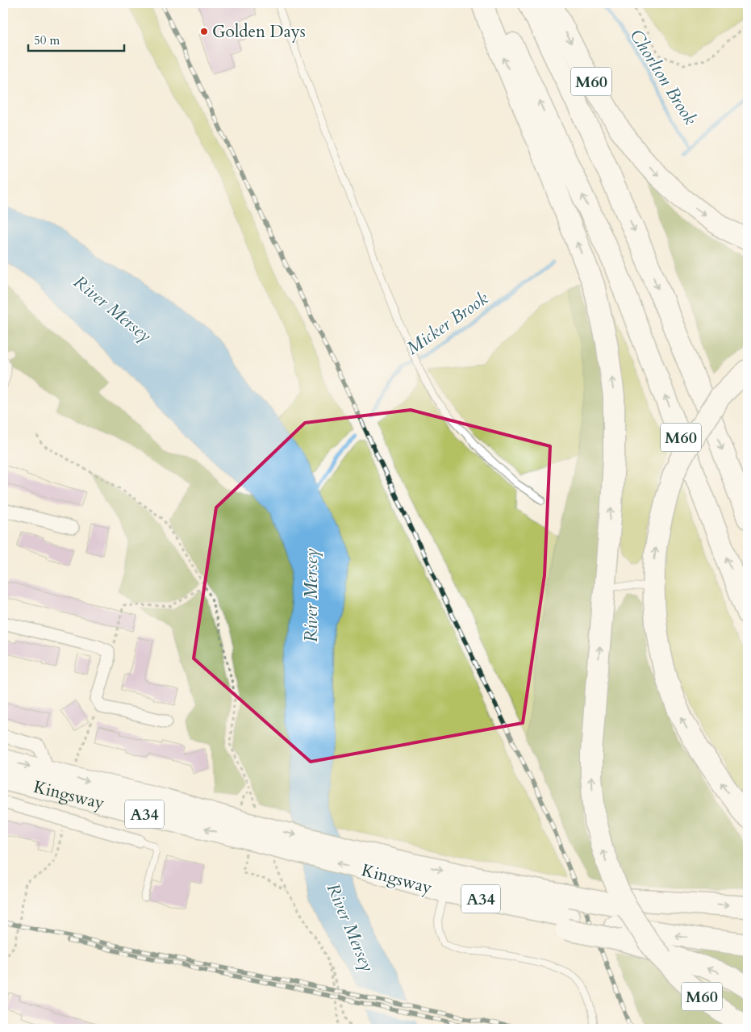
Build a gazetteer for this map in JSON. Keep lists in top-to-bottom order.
{
  "streets": {
    "highway": ["M60", "Kingsway", "A34"]
  },
  "water": ["Chorlton Brook", "River Mersey", "Micker Brook"],
  "places": ["Golden Days"],
  "scale_bar": "50 m"
}
